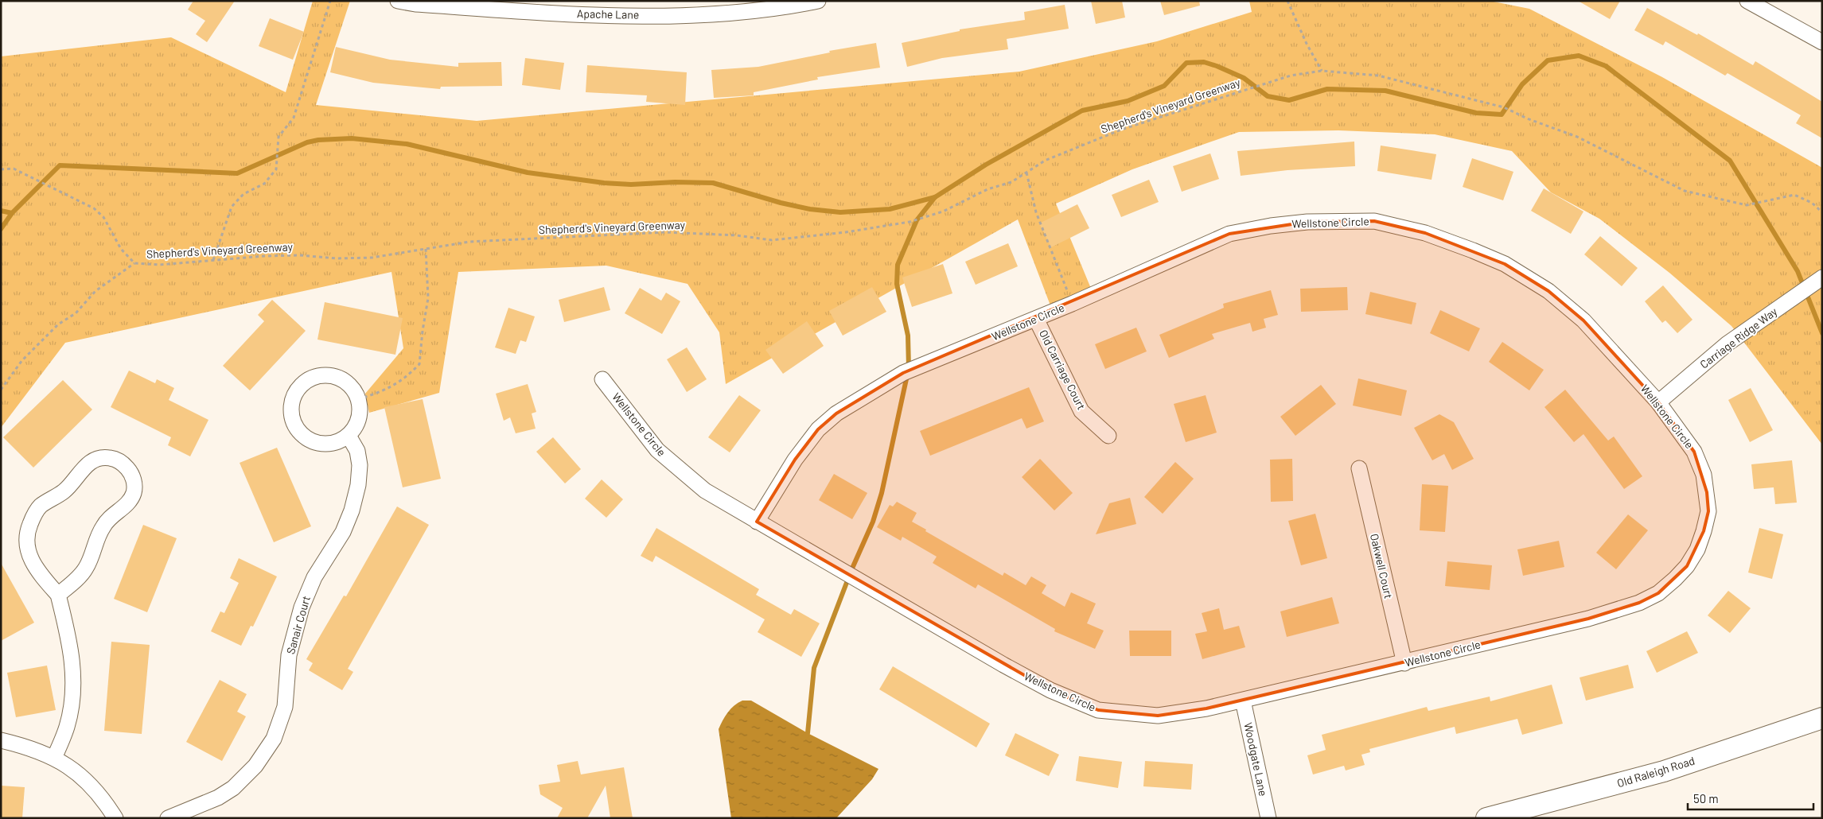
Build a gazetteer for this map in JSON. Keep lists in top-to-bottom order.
{
  "streets": {
    "main road": ["Old Raleigh Road"],
    "street": [
      "Apache Lane",
      "Wellstone Circle",
      "Carriage Ridge Way",
      "Old Carriage Court",
      "Oakwell Court",
      "Sanair Court",
      "Woodgate Lane"
    ],
    "path": ["Shepherd's Vineyard Greenway"]
  },
  "crossings": [
    ["Wellstone Circle", "Carriage Ridge Way"],
    ["Wellstone Circle", "Old Carriage Court"],
    ["Wellstone Circle", "Oakwell Court"],
    ["Wellstone Circle", "Woodgate Lane"]
  ],
  "scale_bar": "50 m"
}
